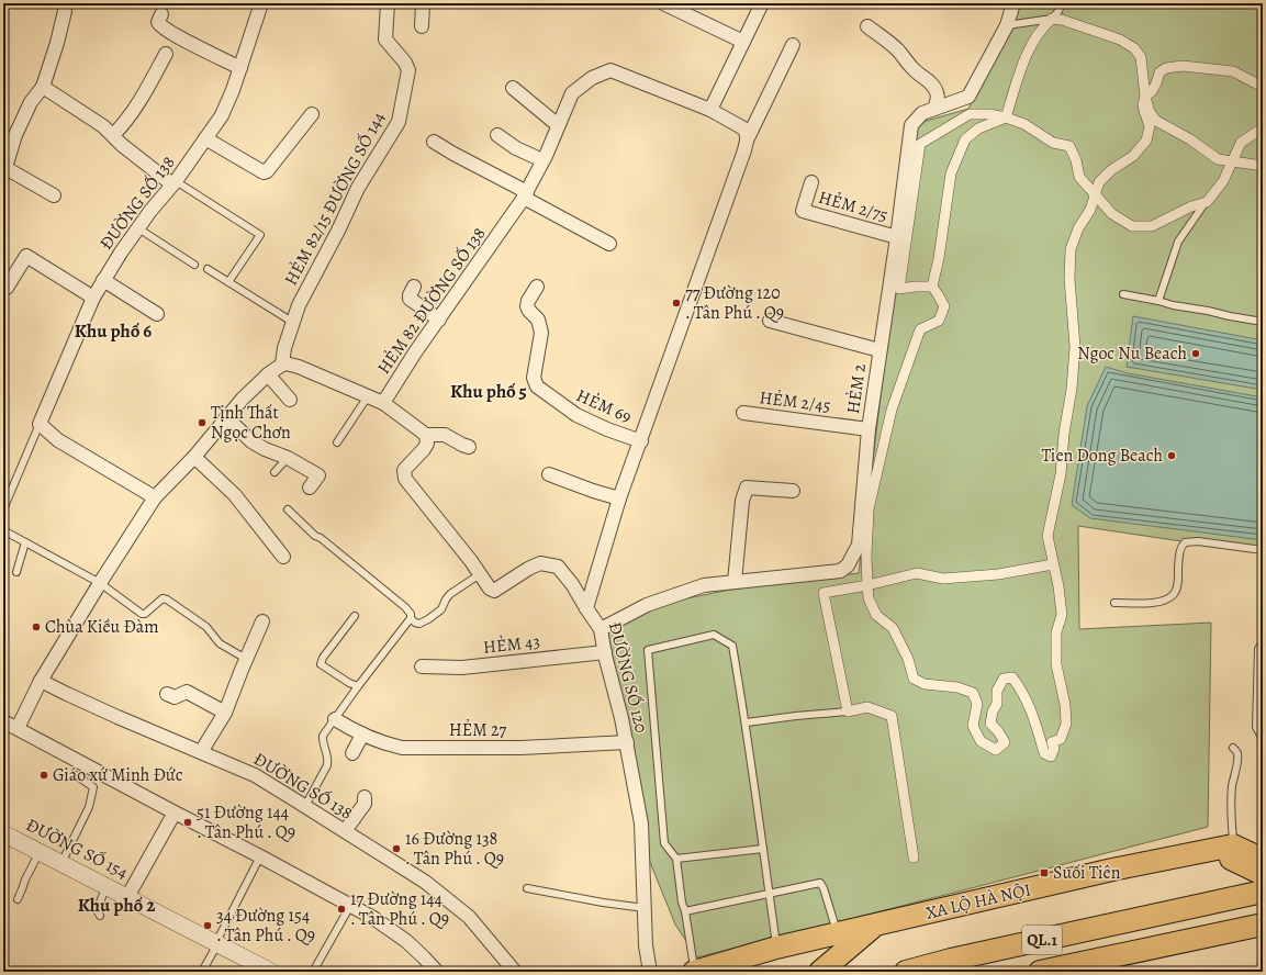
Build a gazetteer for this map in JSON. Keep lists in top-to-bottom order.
{
  "streets": {
    "highway": ["XA LỘ HÀ NỘI", "QL.1"],
    "street": [
      "HẺM 82/15 ĐƯỜNG SỐ 144",
      "ĐƯỜNG SỐ 138",
      "HẺM 2/75",
      "HẺM 82 ĐƯỜNG SỐ 138",
      "HẺM 2",
      "HẺM 2/45",
      "HẺM 69",
      "HẺM 43",
      "ĐƯỜNG SỐ 120",
      "HẺM 27",
      "ĐƯỜNG SỐ 154"
    ]
  },
  "crossings": [
    ["HẺM 82/15 ĐƯỜNG SỐ 144", "HẺM 82 ĐƯỜNG SỐ 138"],
    ["HẺM 2/75", "HẺM 2"],
    ["HẺM 2", "HẺM 2/45"],
    ["HẺM 2", "ĐƯỜNG SỐ 120"],
    ["HẺM 43", "ĐƯỜNG SỐ 120"],
    ["ĐƯỜNG SỐ 120", "HẺM 27"]
  ],
  "districts": ["Khu phố 6", "Khu phố 5", "Khu phố 2"],
  "places": {
    "other": [
      "77 Đường 120 . Tân Phú . Q9",
      "Ngoc Nu Beach",
      "Tịnh Thất Ngọc Chơn",
      "Tien Dong Beach",
      "Chùa Kiều Đàm",
      "Giáo xứ Minh Đức",
      "51 Đường 144 . Tân Phú . Q9",
      "16 Đường 138 . Tân Phú . Q9",
      "17 Đường 144 . Tân Phú . Q9",
      "34 Đường 154 . Tân Phú . Q9"
    ],
    "transit": ["Suối Tiên"]
  }
}
